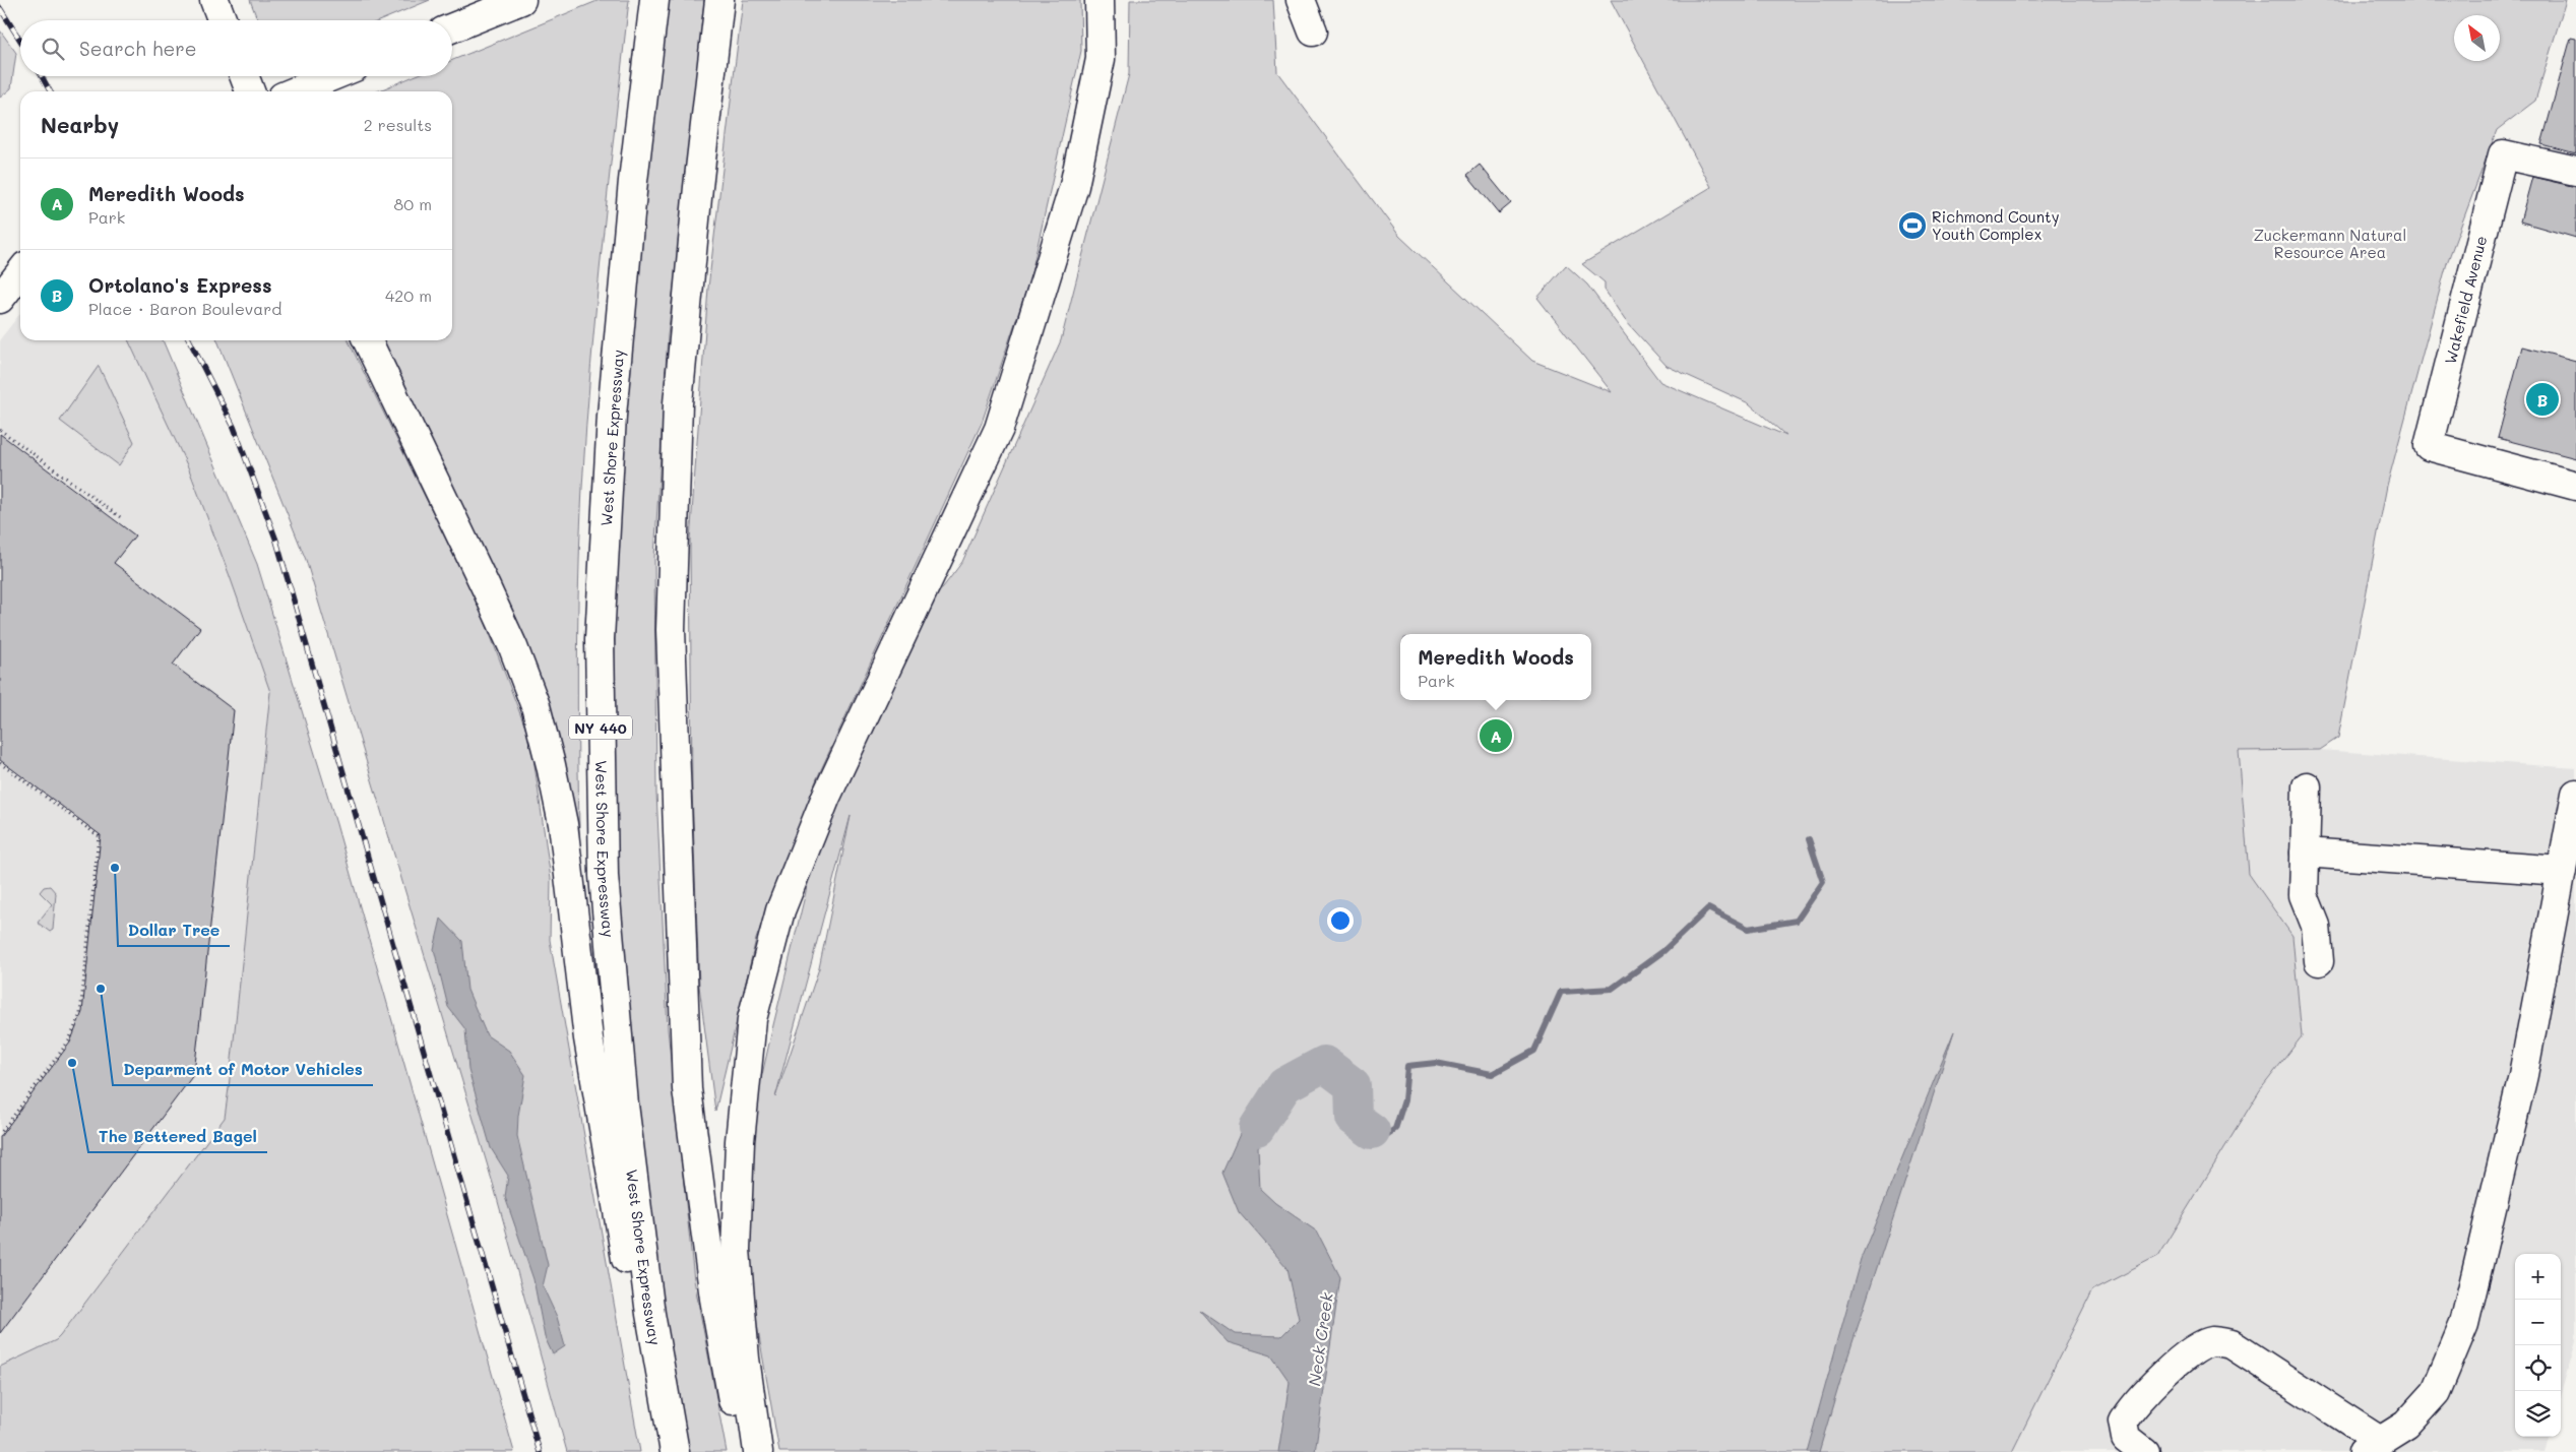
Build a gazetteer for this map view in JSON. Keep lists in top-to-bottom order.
{
  "streets": {
    "main road": ["Wakefield Avenue", "West Shore Expressway", "NY 440"]
  },
  "water": ["Neck Creek"],
  "parks": ["Zuckermann Natural Resource Area"],
  "places": {
    "sports": ["Richmond County Youth Complex"],
    "other": ["Dollar Tree", "Deparment of Motor Vehicles", "The Bettered Bagel"]
  },
  "north": "top left",
  "page": {
    "search": "Search here",
    "heading": ["Nearby", "2 results"],
    "list": [
      {
        "mark": "A",
        "name": "Meredith Woods",
        "note": "Park",
        "value": "80 m"
      },
      {
        "mark": "B",
        "name": "Ortolano's Express",
        "note": "Place · Baron Boulevard",
        "value": "420 m"
      }
    ],
    "pins": ["B", "A"],
    "popup": ["Meredith Woods", "Park"],
    "map_buttons": ["+", "−"]
  }
}
